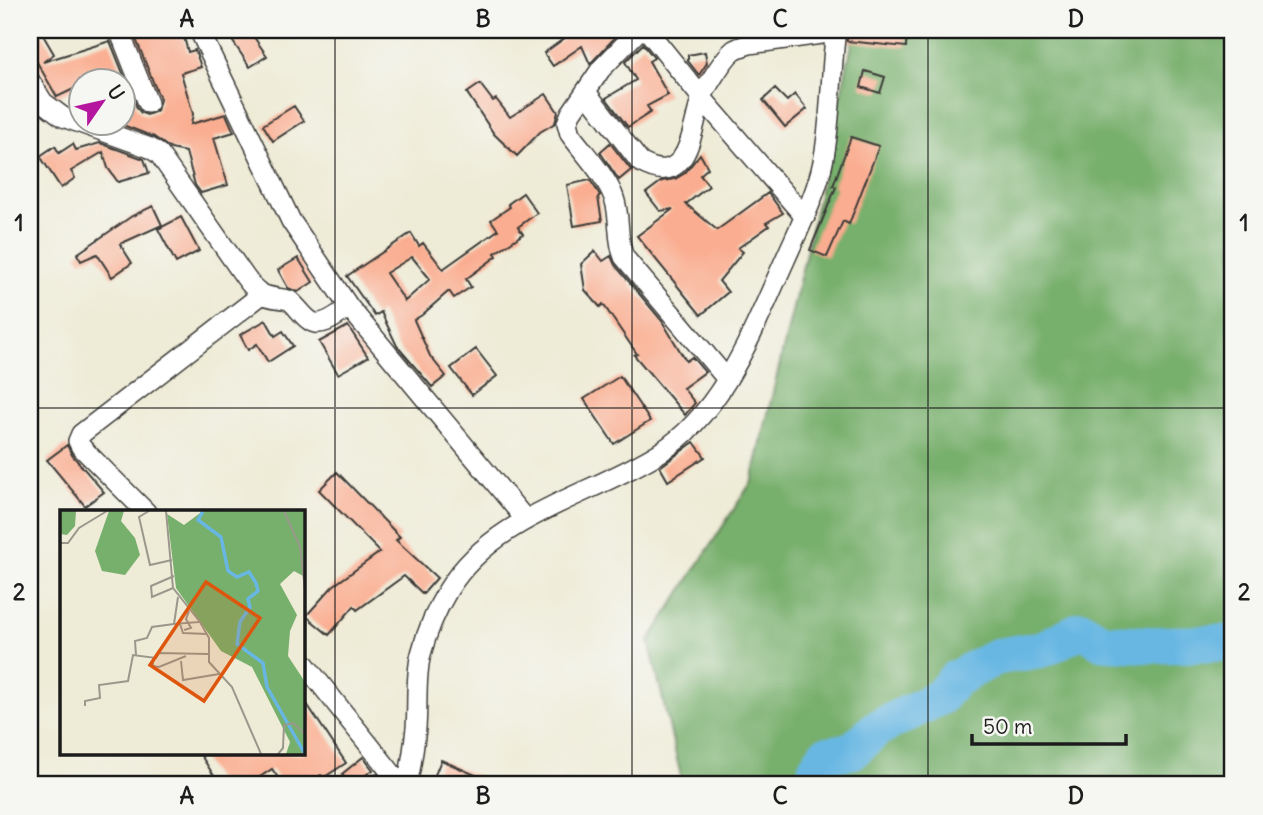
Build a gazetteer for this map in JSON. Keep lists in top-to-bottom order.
{
  "scale_bar": "50 m",
  "north": "top right",
  "grid": {
    "columns": [
      "A",
      "B",
      "C",
      "D"
    ],
    "rows": ["1", "2"]
  }
}
